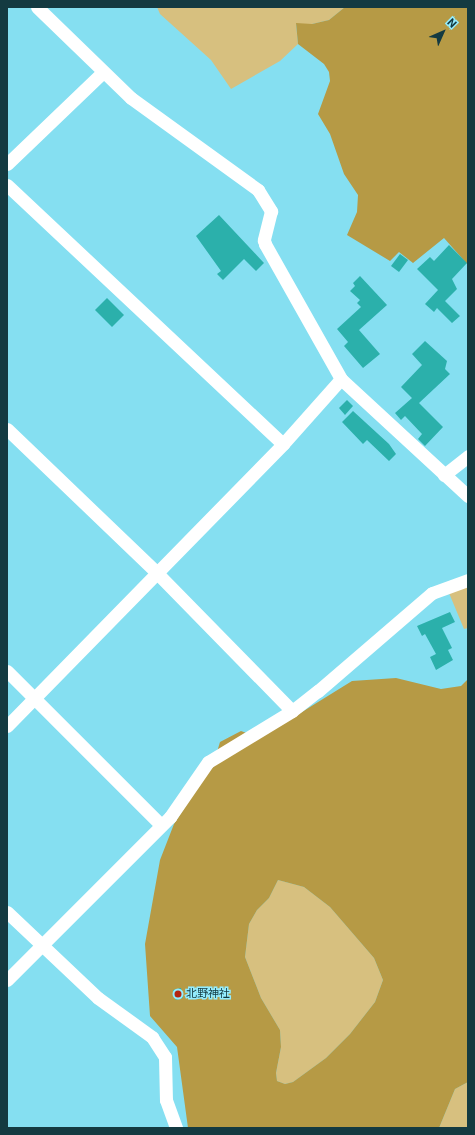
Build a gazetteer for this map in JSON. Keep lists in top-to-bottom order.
{
  "places": ["北野神社"],
  "north": "top right"
}
